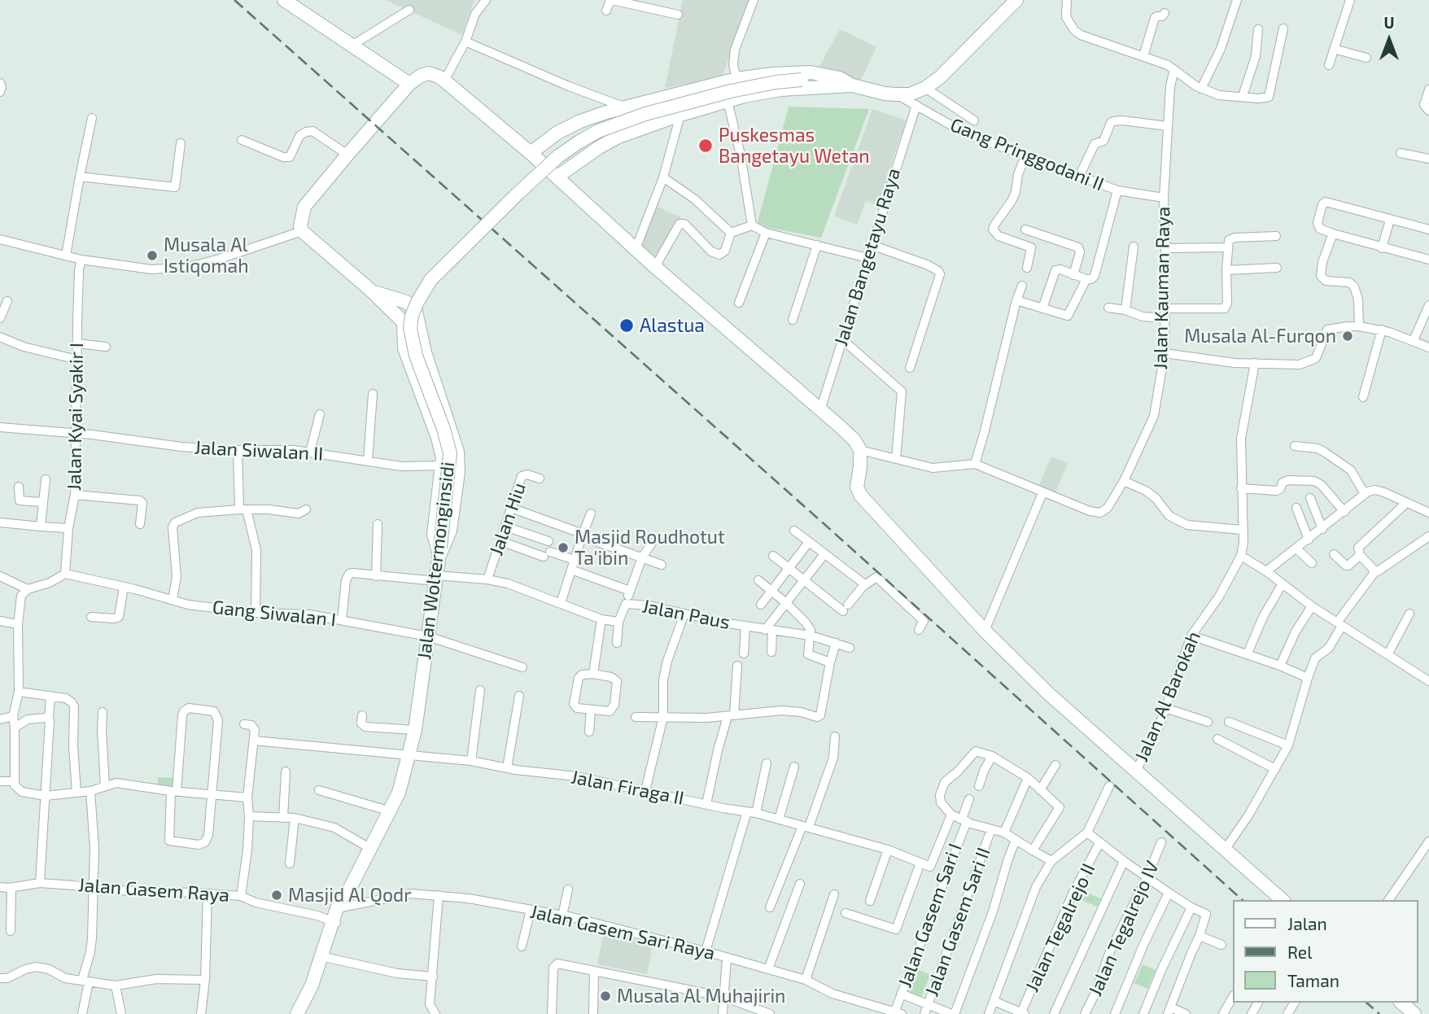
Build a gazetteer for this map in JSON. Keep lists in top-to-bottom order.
{
  "streets": {
    "street": [
      "Gang Pringgodani II",
      "Jalan Bangetayu Raya",
      "Jalan Kauman Raya",
      "Jalan Kyai Syakir I",
      "Jalan Siwalan II",
      "Jalan Hiu",
      "Jalan Woltermonginsidi",
      "Gang Siwalan I",
      "Jalan Paus",
      "Jalan Al Barokah",
      "Jalan Firaga II",
      "Jalan Gasem Raya",
      "Jalan Gasem Sari I",
      "Jalan Gasem Sari II",
      "Jalan Tegalrejo II",
      "Jalan Tegalrejo IV",
      "Jalan Gasem Sari Raya"
    ]
  },
  "crossings": [
    ["Gang Pringgodani II", "Jalan Bangetayu Raya"],
    ["Gang Pringgodani II", "Jalan Kauman Raya"],
    ["Jalan Kyai Syakir I", "Jalan Siwalan II"],
    ["Jalan Kyai Syakir I", "Gang Siwalan I"],
    ["Jalan Hiu", "Jalan Paus"],
    ["Jalan Woltermonginsidi", "Gang Siwalan I"],
    ["Jalan Woltermonginsidi", "Jalan Paus"],
    ["Jalan Woltermonginsidi", "Jalan Firaga II"],
    ["Jalan Woltermonginsidi", "Jalan Gasem Raya"],
    ["Jalan Woltermonginsidi", "Jalan Gasem Sari Raya"],
    ["Gang Siwalan I", "Jalan Paus"],
    ["Jalan Firaga II", "Jalan Gasem Sari I"],
    ["Jalan Firaga II", "Jalan Gasem Sari II"],
    ["Jalan Gasem Raya", "Jalan Gasem Sari Raya"],
    ["Jalan Gasem Sari I", "Jalan Gasem Sari II"],
    ["Jalan Gasem Sari I", "Jalan Gasem Sari Raya"]
  ],
  "places": [
    "Puskesmas Bangetayu Wetan",
    "Musala Al Istiqomah",
    "Alastua",
    "Musala Al-Furqon",
    "Masjid Roudhotut Ta'ibin",
    "Masjid Al Qodr",
    "Musala Al Muhajirin"
  ],
  "legend": ["Jalan", "Rel", "Taman"],
  "north": "top"
}
